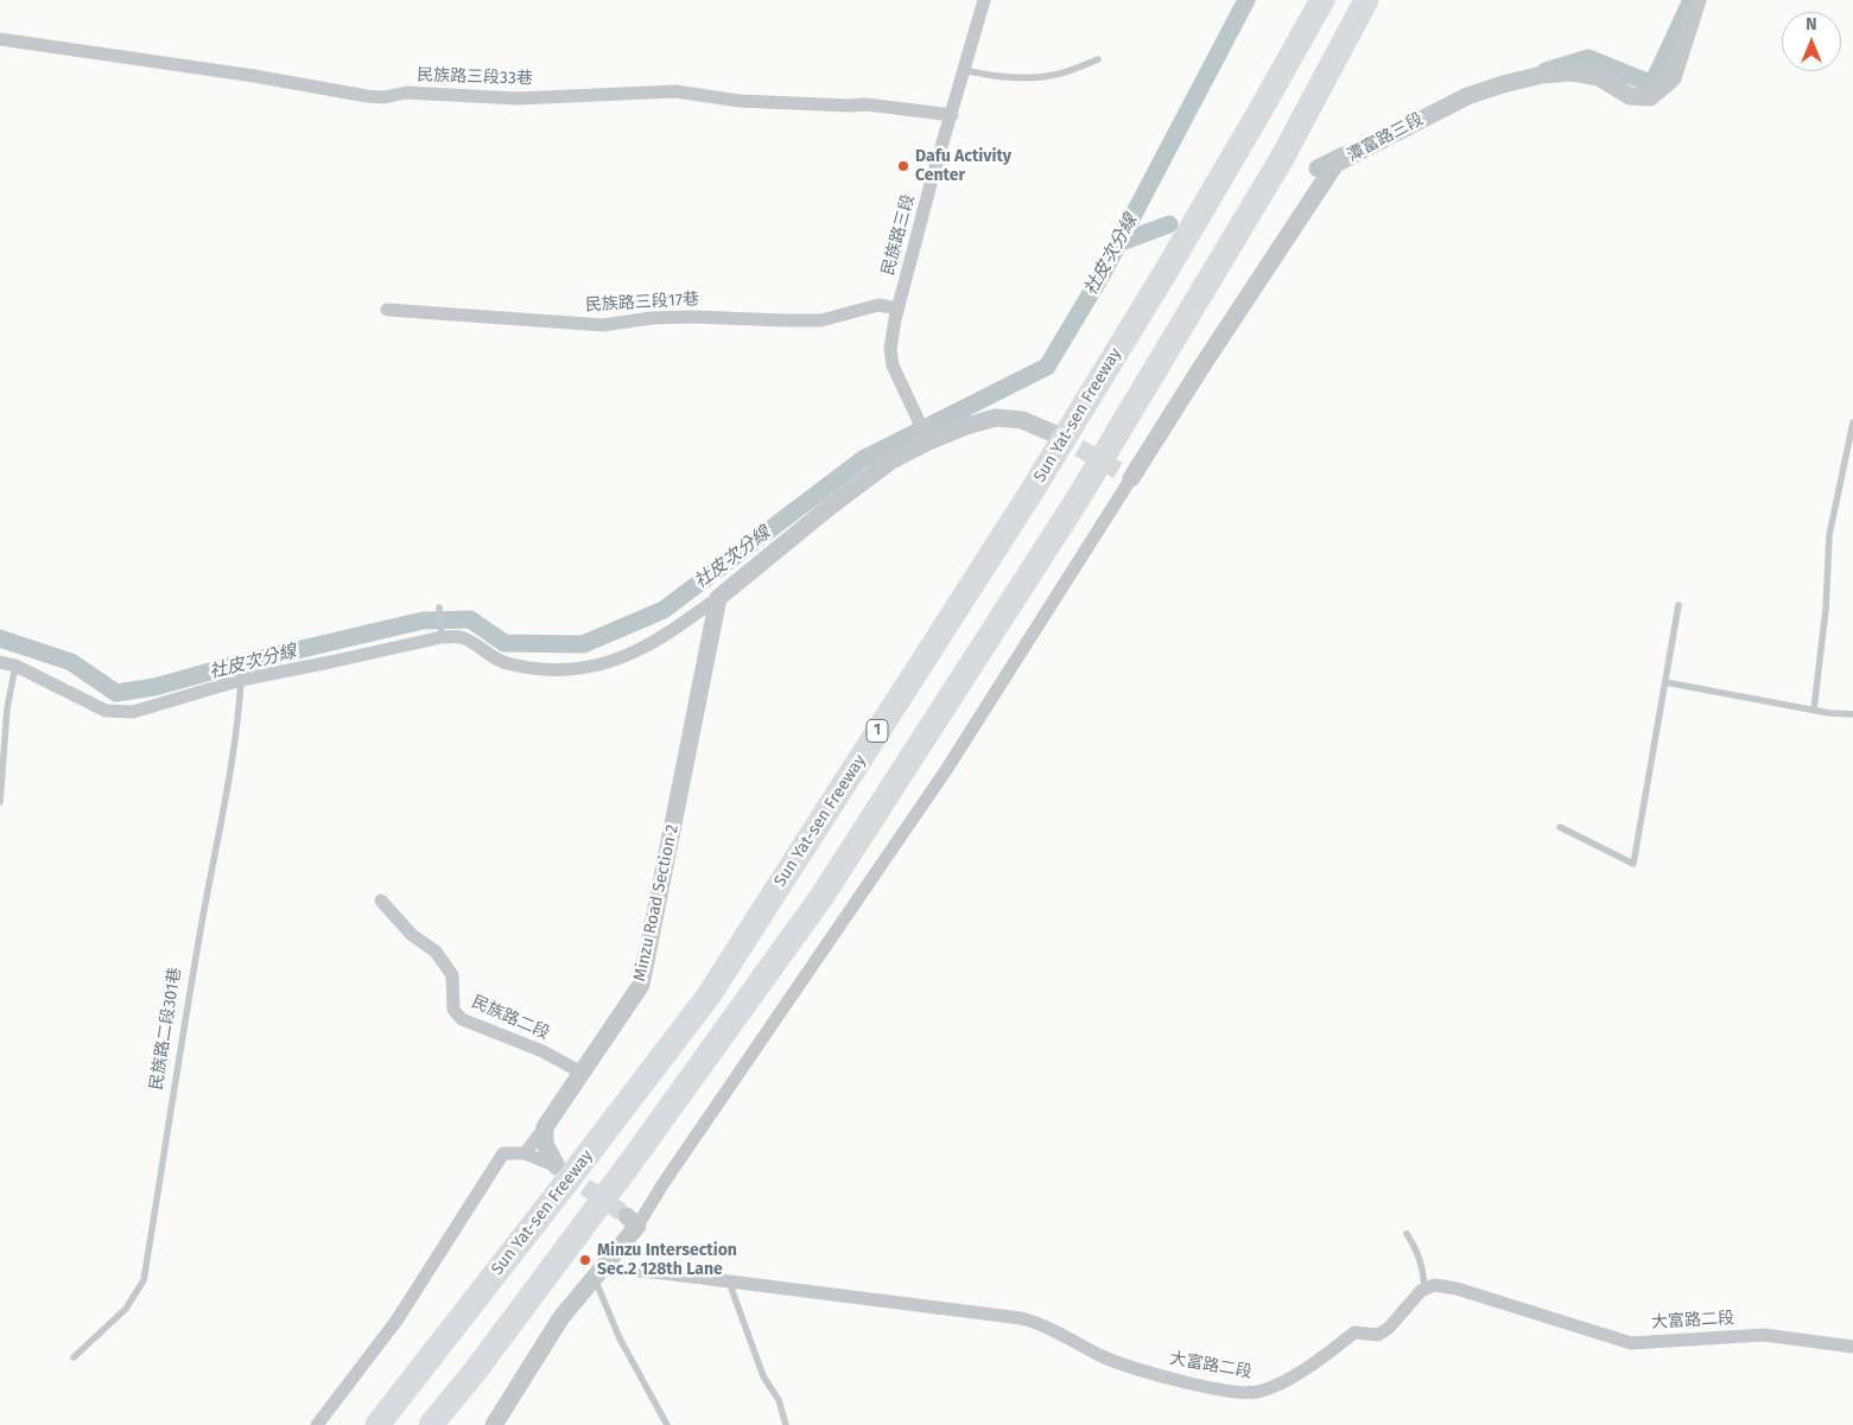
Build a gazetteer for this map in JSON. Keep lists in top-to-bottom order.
{
  "streets": {
    "highway": ["Sun Yat-sen Freeway", "1"],
    "street": [
      "民族路三段33巷",
      "潭富路三段",
      "民族路三段",
      "民族路三段17巷",
      "Minzu Road Section 2",
      "民族路二段",
      "大富路二段"
    ],
    "lane": ["民族路二段301巷"]
  },
  "crossings": [
    ["民族路三段33巷", "民族路三段"],
    ["民族路三段", "民族路三段17巷"],
    ["Minzu Road Section 2", "民族路二段"]
  ],
  "water": ["社皮次分線"],
  "places": ["Dafu Activity Center", "Minzu Intersection Sec.2 128th Lane"],
  "north": "top"
}
